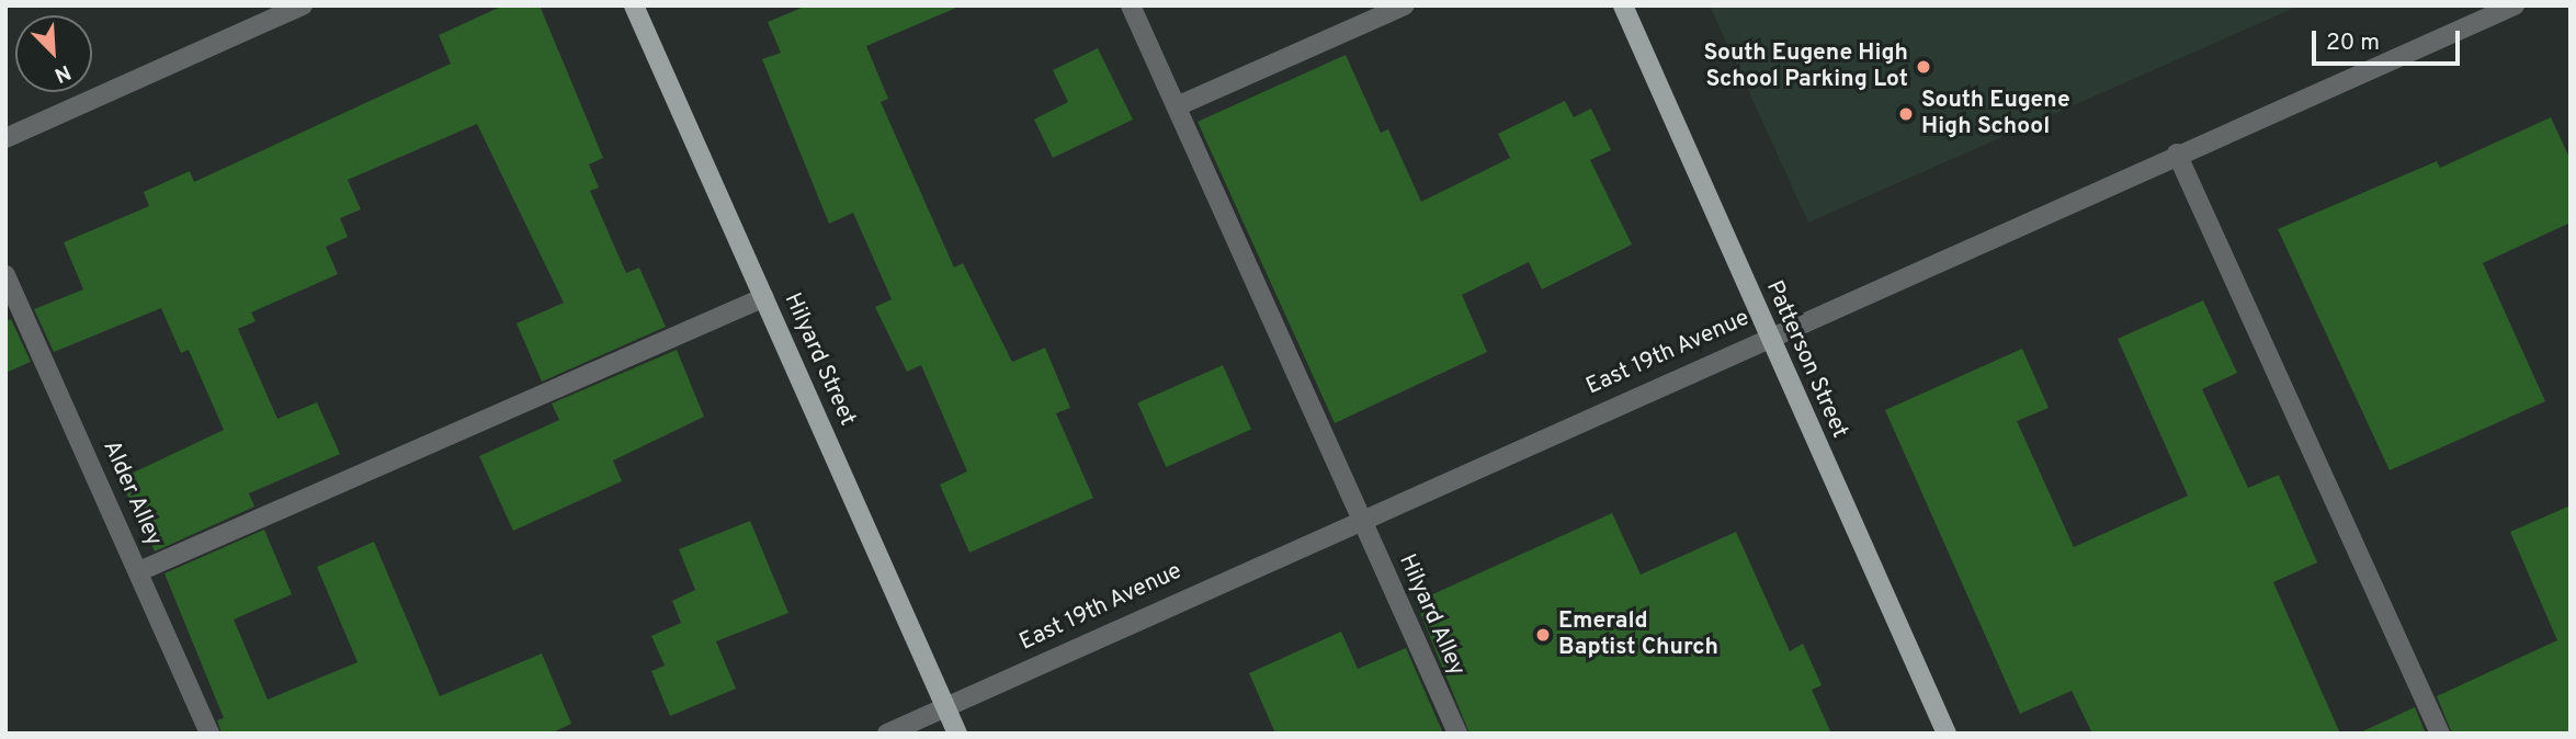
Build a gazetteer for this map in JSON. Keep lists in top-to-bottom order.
{
  "streets": {
    "main road": ["Hilyard Street", "Patterson Street"],
    "street": ["East 19th Avenue", "Alder Alley", "Hilyard Alley"]
  },
  "crossings": [
    ["East 19th Avenue", "Hilyard Street"],
    ["East 19th Avenue", "Patterson Street"],
    ["East 19th Avenue", "Hilyard Alley"]
  ],
  "places": ["South Eugene High School Parking Lot", "South Eugene High School", "Emerald Baptist Church"],
  "scale_bar": "20 m",
  "north": "bottom right"
}
